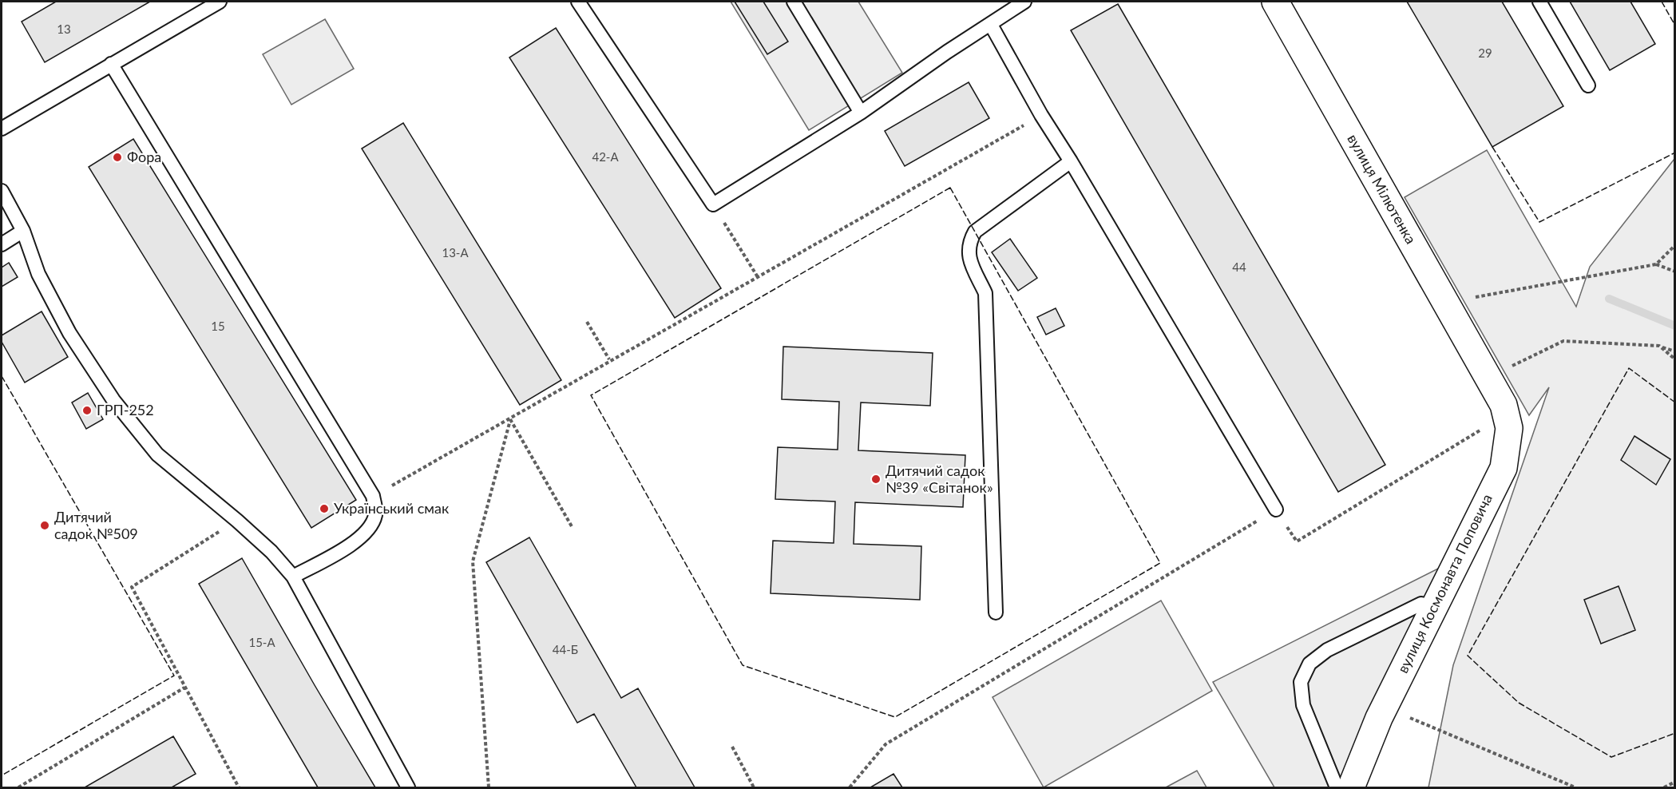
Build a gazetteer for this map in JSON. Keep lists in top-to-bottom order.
{
  "streets": {
    "street": ["вулиця Мілютенка", "вулиця Космонавта Поповича"]
  },
  "crossings": [
    ["вулиця Мілютенка", "вулиця Космонавта Поповича"]
  ],
  "places": [
    "Фора",
    "ГРП-252",
    "Дитячий садок №39 «Світанок»",
    "Український смак",
    "Дитячий садок №509"
  ],
  "house_numbers": [
    "13",
    "29",
    "42-А",
    "13-А",
    "44",
    "15",
    "15-А",
    "44-Б"
  ]
}
